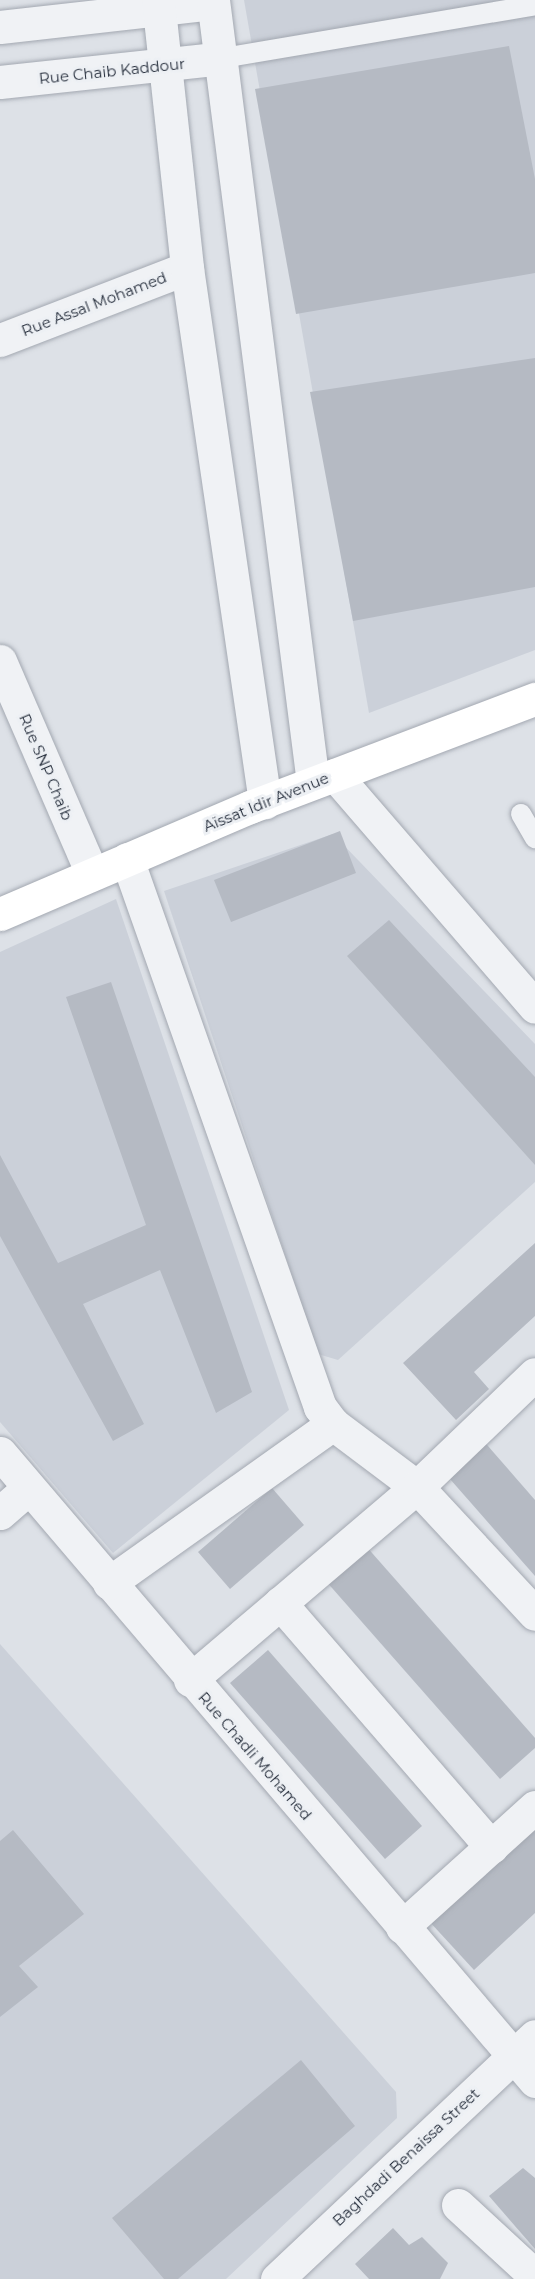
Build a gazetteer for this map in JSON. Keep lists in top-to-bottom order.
{
  "streets": {
    "main road": ["Aïssat Idir Avenue"],
    "street": [
      "Rue Chaib Kaddour",
      "Rue Assal Mohamed",
      "Rue SNP Chaib",
      "Rue Chadli Mohamed",
      "Baghdadi Benaissa Street"
    ]
  },
  "crossings": [
    ["Rue SNP Chaib", "Aïssat Idir Avenue"],
    ["Rue Chadli Mohamed", "Baghdadi Benaissa Street"]
  ]
}
